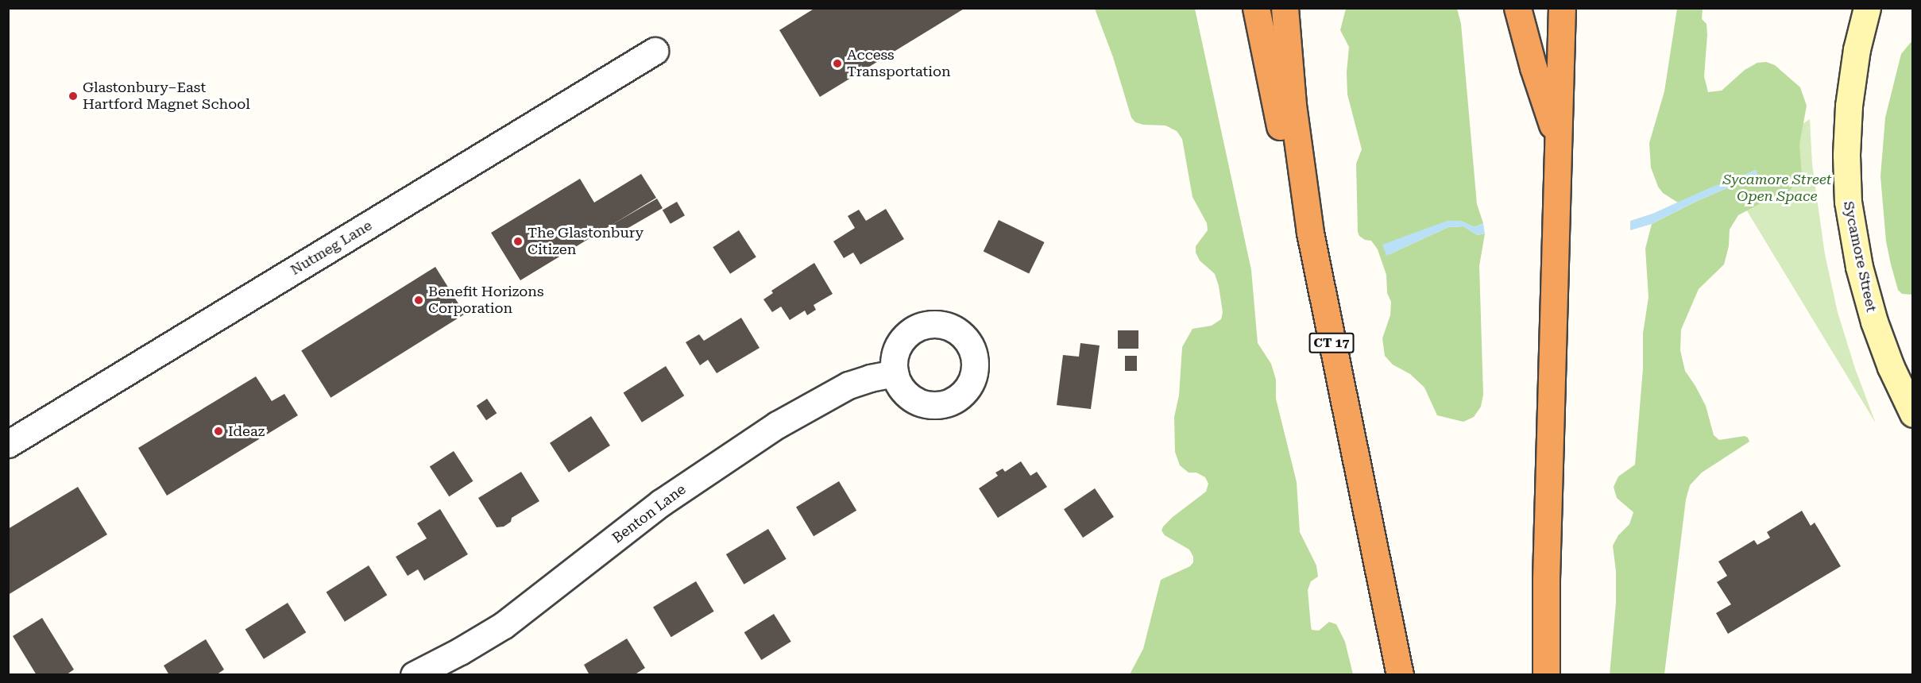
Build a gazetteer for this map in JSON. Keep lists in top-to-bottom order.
{
  "streets": {
    "highway": ["CT 17"],
    "street": ["Nutmeg Lane", "Sycamore Street", "Benton Lane"]
  },
  "parks": ["Sycamore Street Open Space"],
  "places": [
    "Access Transportation",
    "Glastonbury–East Hartford Magnet School",
    "The Glastonbury Citizen",
    "Benefit Horizons Corporation",
    "Ideaz"
  ]
}
